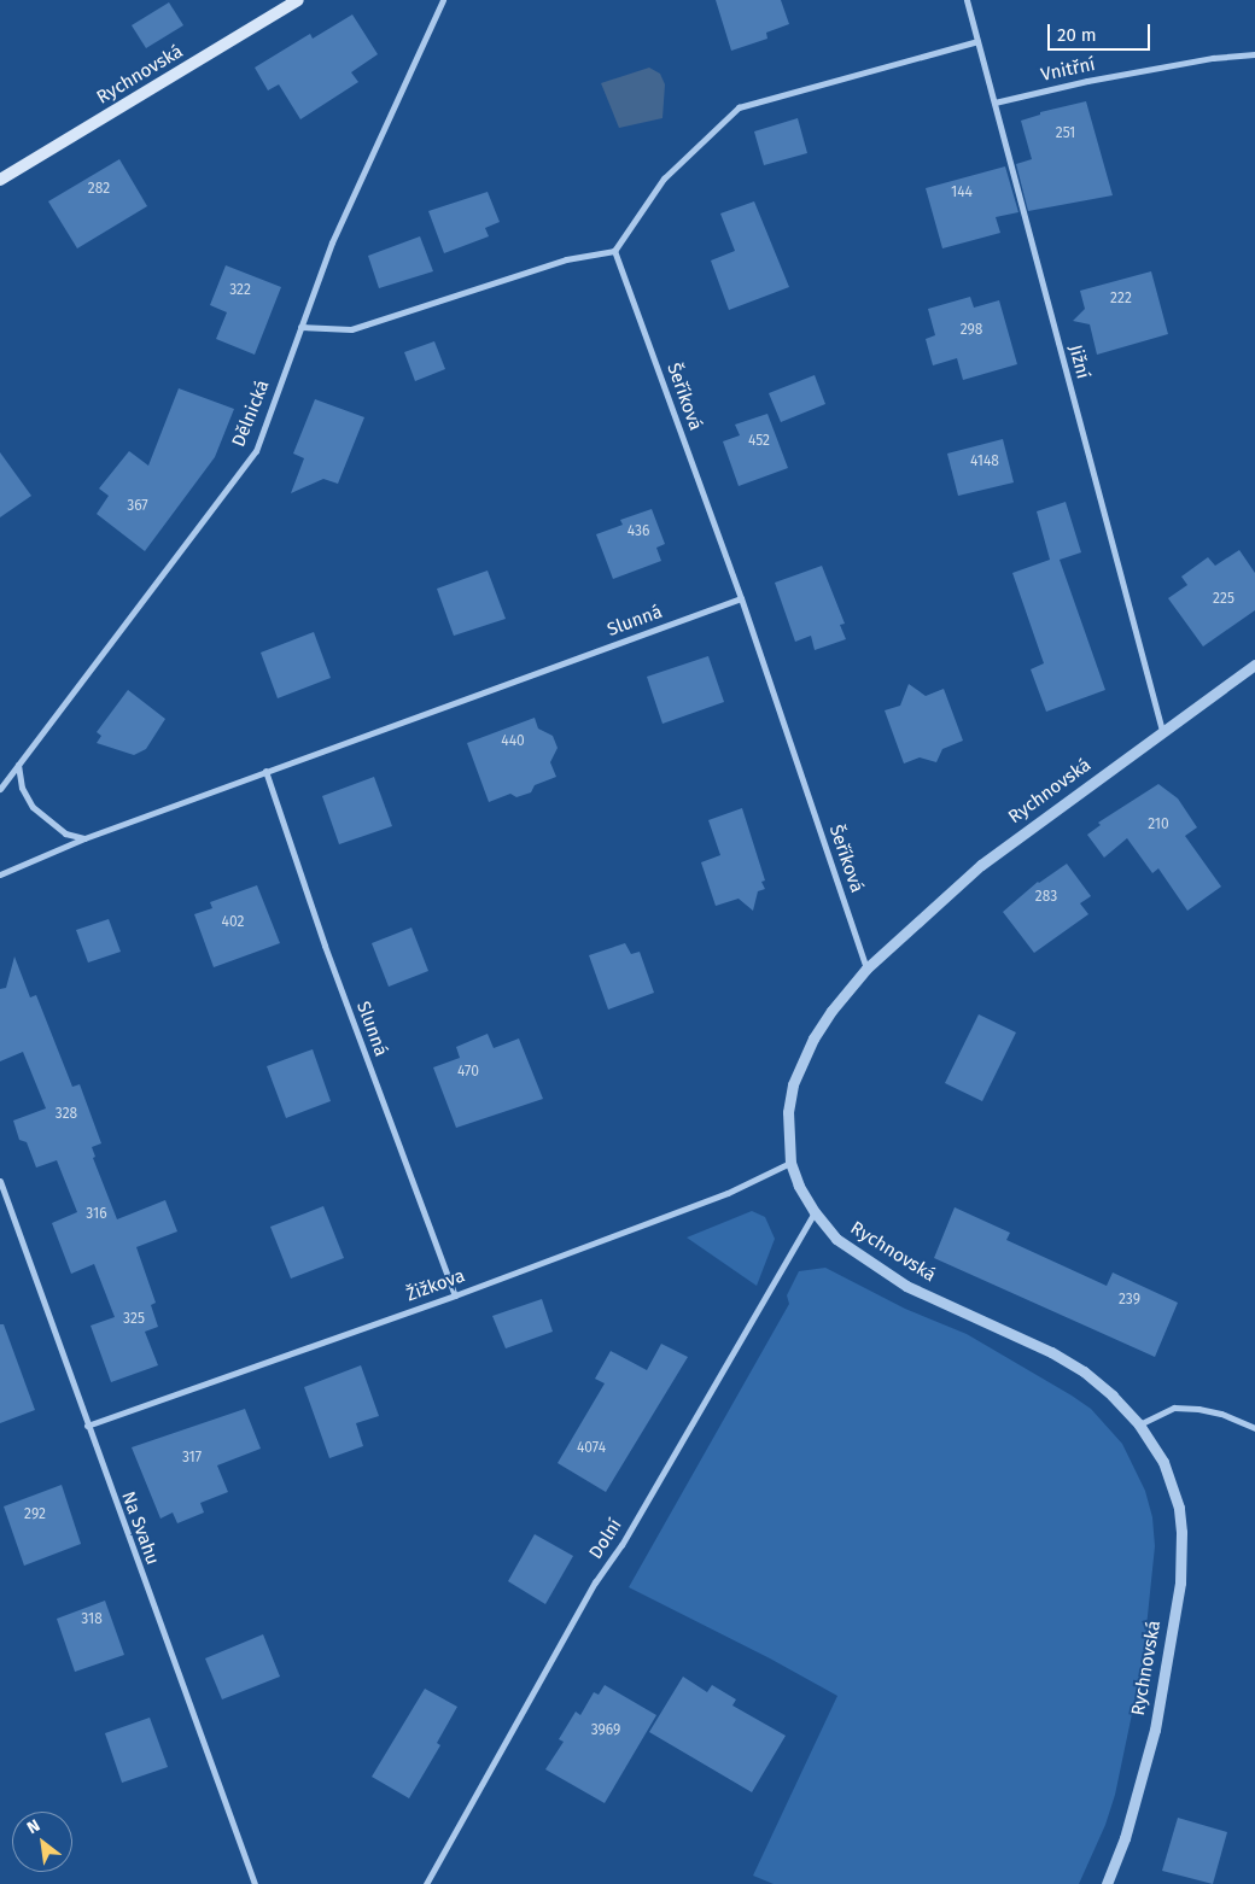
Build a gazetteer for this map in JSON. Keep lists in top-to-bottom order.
{
  "streets": {
    "main road": ["Rychnovská"],
    "street": [
      "Vnitřní",
      "Jižní",
      "Šeříková",
      "Dělnická",
      "Slunná",
      "Žižkova",
      "Na Svahu",
      "Dolní"
    ]
  },
  "crossings": [
    ["Vnitřní", "Jižní"],
    ["Rychnovská", "Jižní"],
    ["Rychnovská", "Šeříková"],
    ["Rychnovská", "Žižkova"],
    ["Rychnovská", "Dolní"],
    ["Šeříková", "Slunná"],
    ["Slunná", "Žižkova"],
    ["Žižkova", "Na Svahu"]
  ],
  "house_numbers": [
    "251",
    "282",
    "144",
    "322",
    "222",
    "298",
    "452",
    "4148",
    "367",
    "436",
    "225",
    "440",
    "210",
    "283",
    "402",
    "470",
    "328",
    "316",
    "239",
    "325",
    "4074",
    "317",
    "292",
    "318",
    "3969"
  ],
  "scale_bar": "20 m",
  "north": "top left"
}
